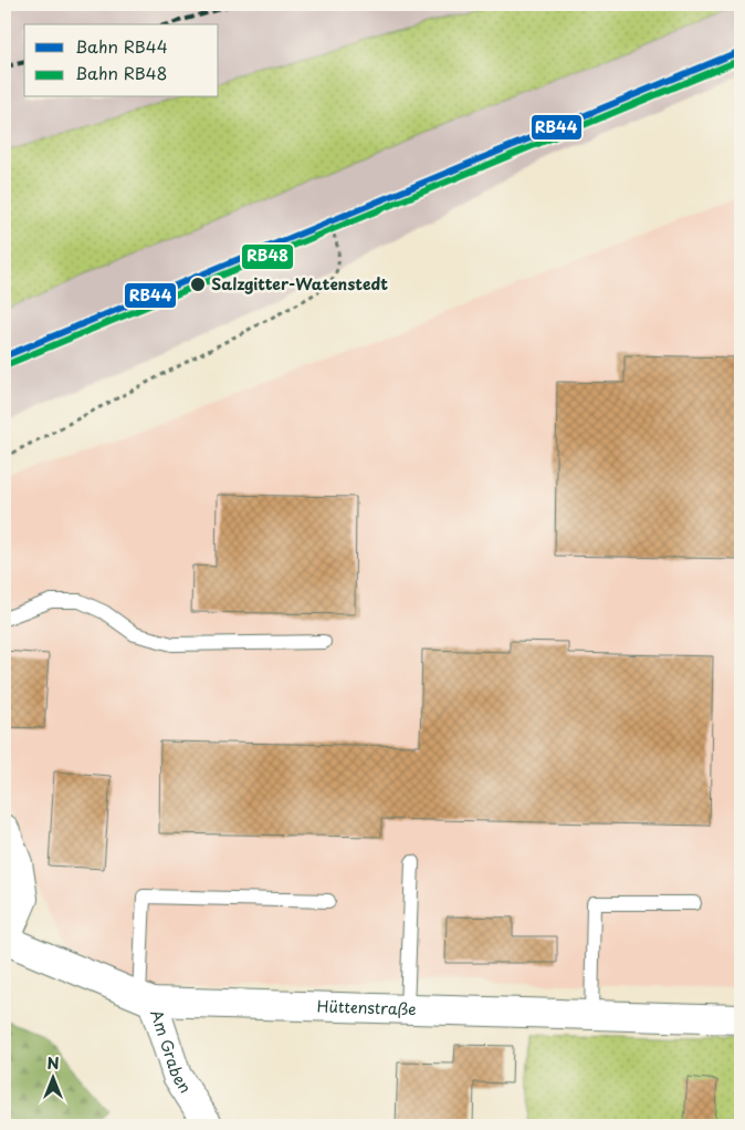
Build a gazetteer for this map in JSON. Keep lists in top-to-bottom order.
{
  "streets": {
    "street": ["Hüttenstraße", "Am Graben"]
  },
  "crossings": [
    ["Hüttenstraße", "Am Graben"]
  ],
  "places": ["Salzgitter-Watenstedt"],
  "lines": ["rail line RB44", "rail line RB48"],
  "legend": ["Bahn RB44", "Bahn RB48"],
  "north": "top"
}
